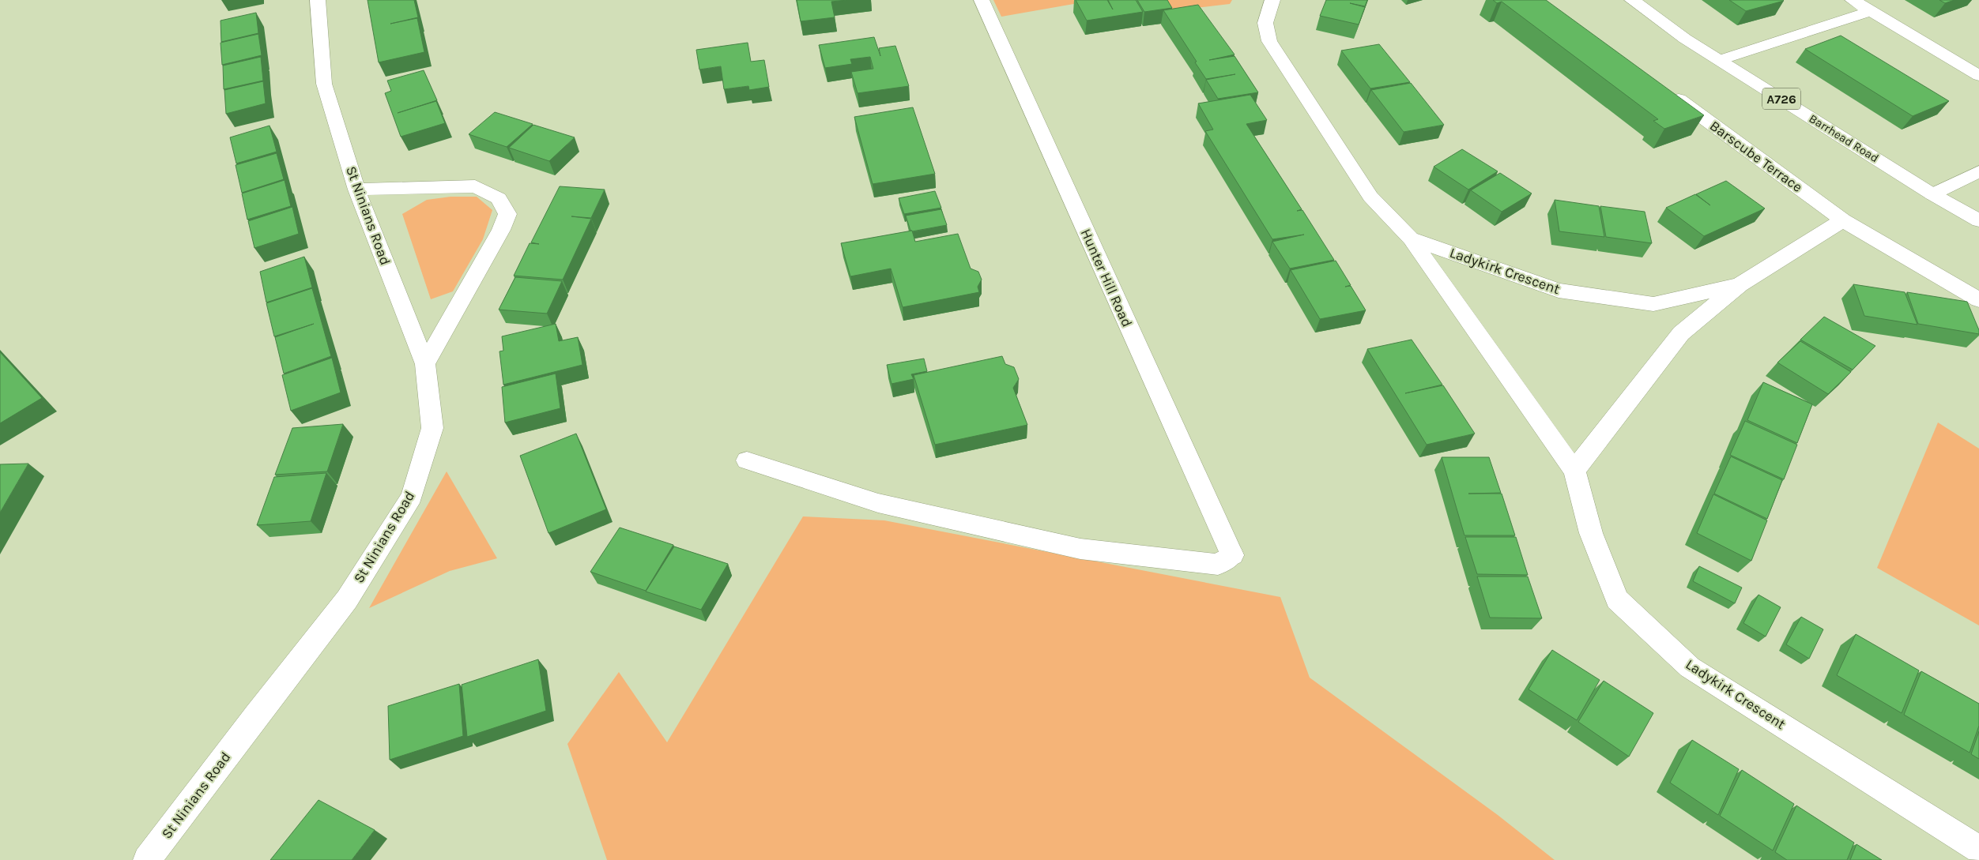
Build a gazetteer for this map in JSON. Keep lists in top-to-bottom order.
{
  "streets": {
    "street": [
      "A726",
      "Barrhead Road",
      "Barscube Terrace",
      "St Ninians Road",
      "Ladykirk Crescent",
      "Hunter Hill Road"
    ]
  },
  "crossings": [
    ["Barscube Terrace", "Ladykirk Crescent"]
  ]
}
